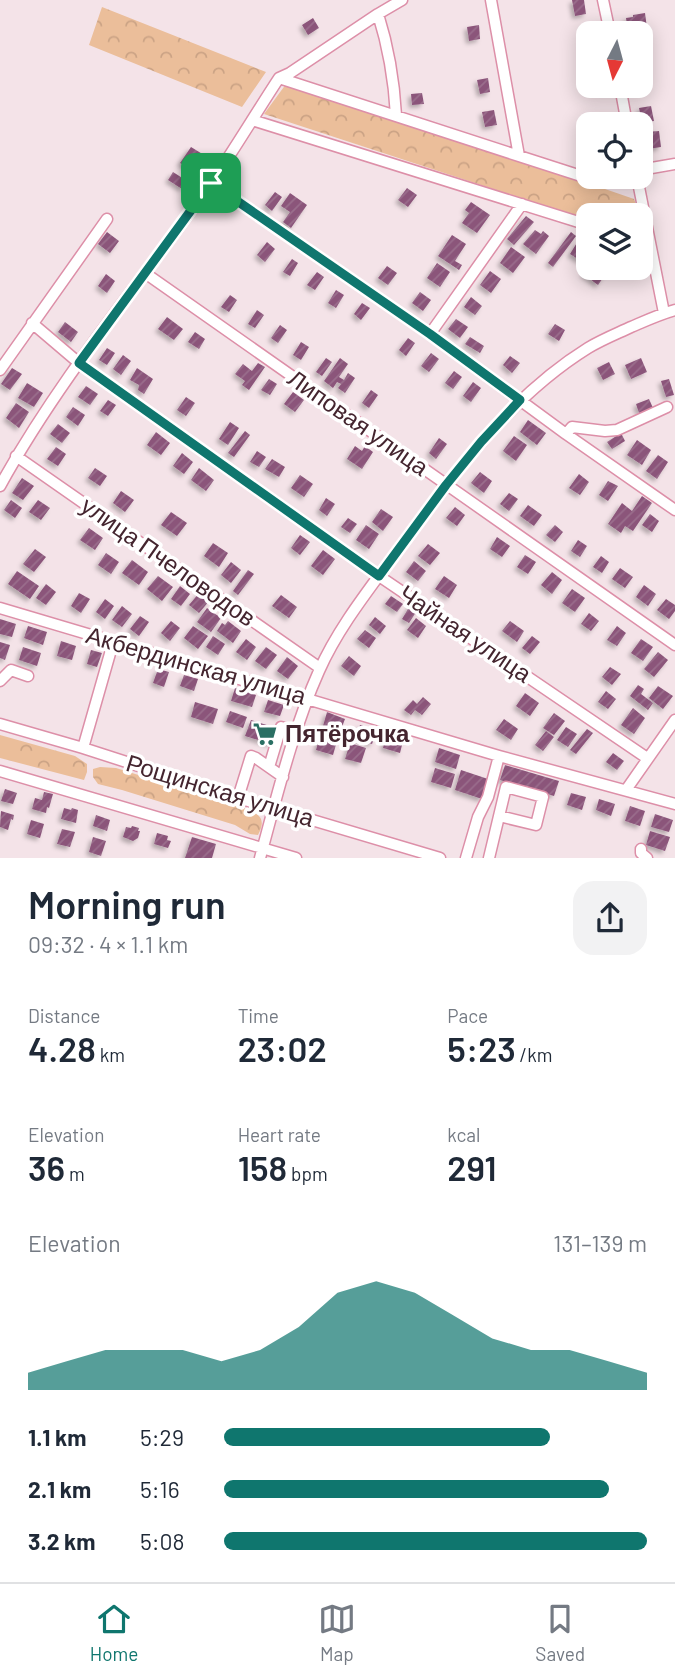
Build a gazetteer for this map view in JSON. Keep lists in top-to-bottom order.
{
  "streets": {
    "street": [
      "Липовая улица",
      "улица Пчеловодов",
      "Чайная улица",
      "Акбердинская улица",
      "Рощинская улица"
    ]
  },
  "places": {
    "supermarket": ["Пятёрочка"]
  },
  "north": "bottom",
  "page": {
    "heading": ["Morning run", "09:32 · 4 × 1.1 km"],
    "stats": [
      ["Distance", "4.28 km"],
      ["Time", "23:02"],
      ["Pace", "5:23 /km"],
      ["Elevation", "36 m"],
      ["Heart rate", "158 bpm"],
      ["kcal", "291"]
    ],
    "chart": ["Elevation", "131–139 m"],
    "list": [
      {
        "name": "1.1 km",
        "note": "5:29"
      },
      {
        "name": "2.1 km",
        "note": "5:16"
      },
      {
        "name": "3.2 km",
        "note": "5:08"
      }
    ],
    "tabs": ["Home", "Map", "Saved"]
  }
}
